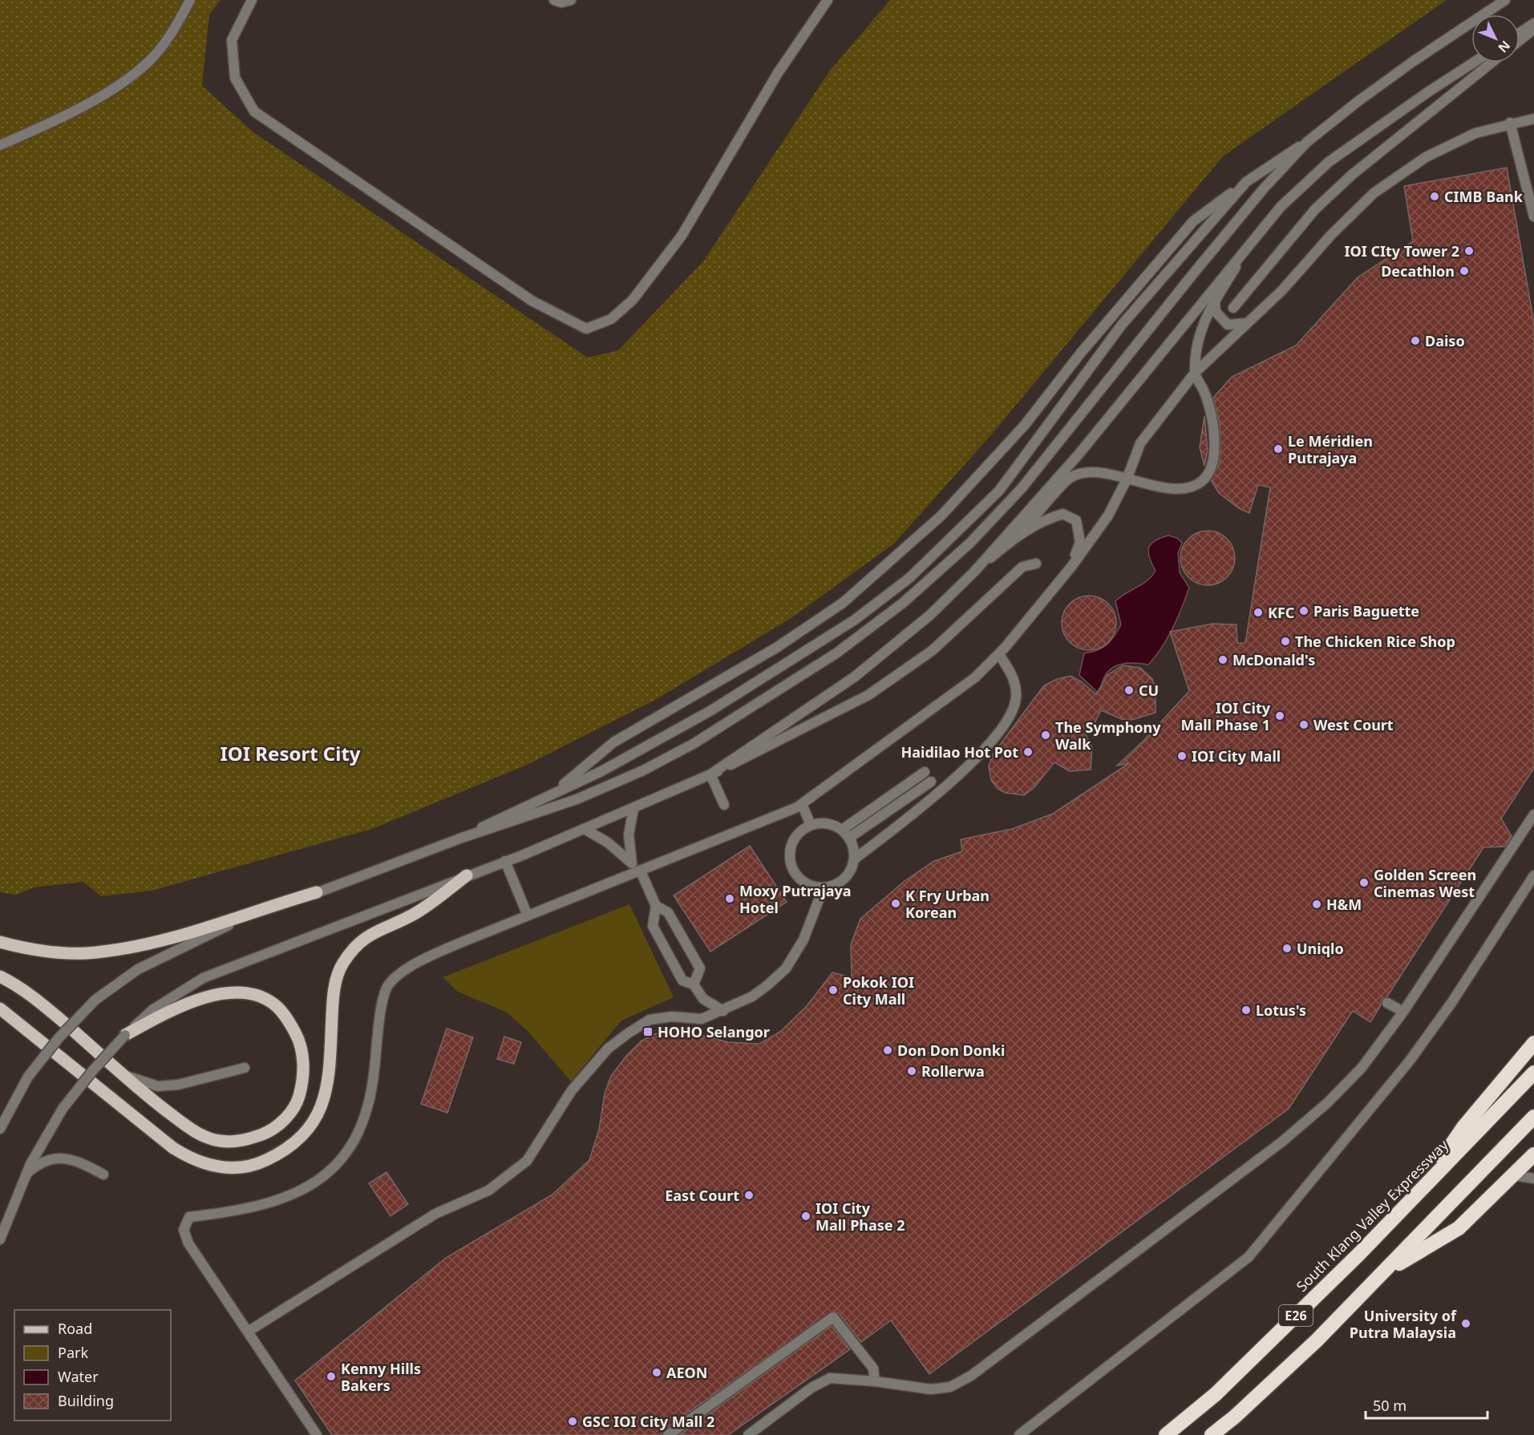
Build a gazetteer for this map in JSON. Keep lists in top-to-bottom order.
{
  "streets": {
    "highway": ["South Klang Valley Expressway", "E26"]
  },
  "districts": ["IOI Resort City"],
  "places": {
    "other": [
      "CIMB Bank",
      "IOI CIty Tower 2",
      "Decathlon",
      "Daiso",
      "Le Méridien Putrajaya",
      "Paris Baguette",
      "KFC",
      "The Chicken Rice Shop",
      "McDonald's",
      "CU",
      "IOI City Mall Phase 1",
      "West Court",
      "The Symphony Walk",
      "Haidilao Hot Pot",
      "IOI City Mall",
      "Golden Screen Cinemas West",
      "Moxy Putrajaya Hotel",
      "K Fry Urban Korean",
      "H&M",
      "Uniqlo",
      "Pokok IOI City Mall",
      "Lotus's",
      "Don Don Donki",
      "Rollerwa",
      "East Court",
      "IOI City Mall Phase 2",
      "University of Putra Malaysia",
      "AEON",
      "Kenny Hills Bakers",
      "GSC IOI City Mall 2"
    ],
    "transit": ["HOHO Selangor"]
  },
  "legend": [
    "Road",
    "Park",
    "Water",
    "Building"
  ],
  "scale_bar": "50 m",
  "north": "bottom right"
}
